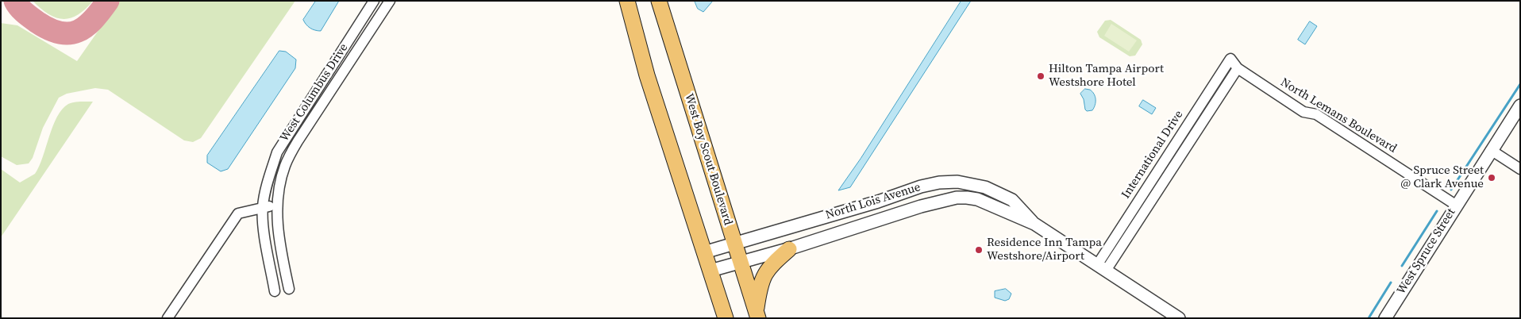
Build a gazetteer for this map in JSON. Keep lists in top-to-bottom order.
{
  "streets": {
    "main road": ["West Boy Scout Boulevard"],
    "street": [
      "West Columbus Drive",
      "North Lemans Boulevard",
      "International Drive",
      "North Lois Avenue",
      "West Spruce Street"
    ]
  },
  "crossings": [
    ["North Lemans Boulevard", "International Drive"],
    ["North Lemans Boulevard", "West Spruce Street"],
    ["International Drive", "North Lois Avenue"],
    ["West Boy Scout Boulevard", "North Lois Avenue"]
  ],
  "places": ["Hilton Tampa Airport Westshore Hotel", "Spruce Street @ Clark Avenue", "Residence Inn Tampa Westshore/Airport"]
}
